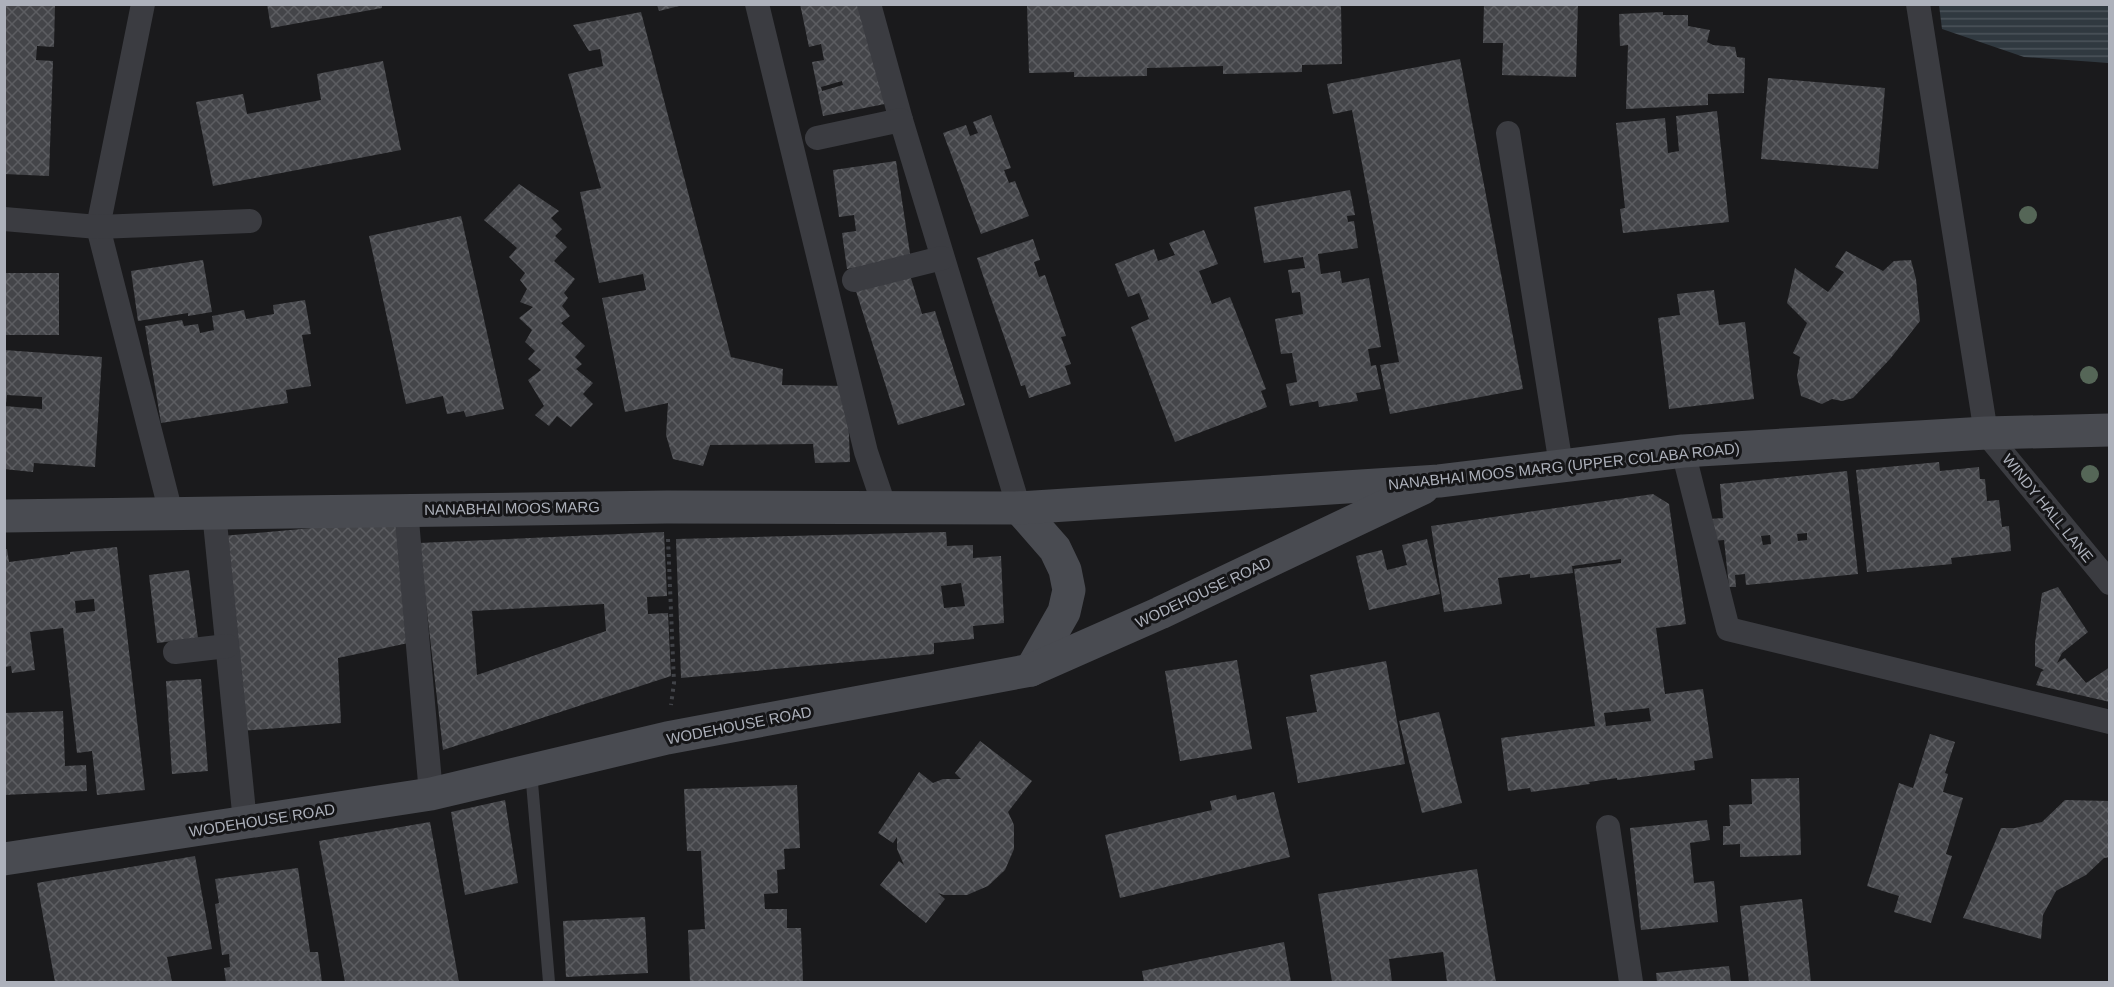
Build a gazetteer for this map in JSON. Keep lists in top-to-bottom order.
{
  "streets": {
    "main road": ["NANABHAI MOOS MARG (UPPER COLABA ROAD)", "NANABHAI MOOS MARG", "WODEHOUSE ROAD"],
    "street": ["WINDY HALL LANE"]
  },
  "crossings": [
    ["NANABHAI MOOS MARG (UPPER COLABA ROAD)", "NANABHAI MOOS MARG"],
    ["NANABHAI MOOS MARG (UPPER COLABA ROAD)", "WINDY HALL LANE"],
    ["NANABHAI MOOS MARG (UPPER COLABA ROAD)", "WODEHOUSE ROAD"]
  ]
}
